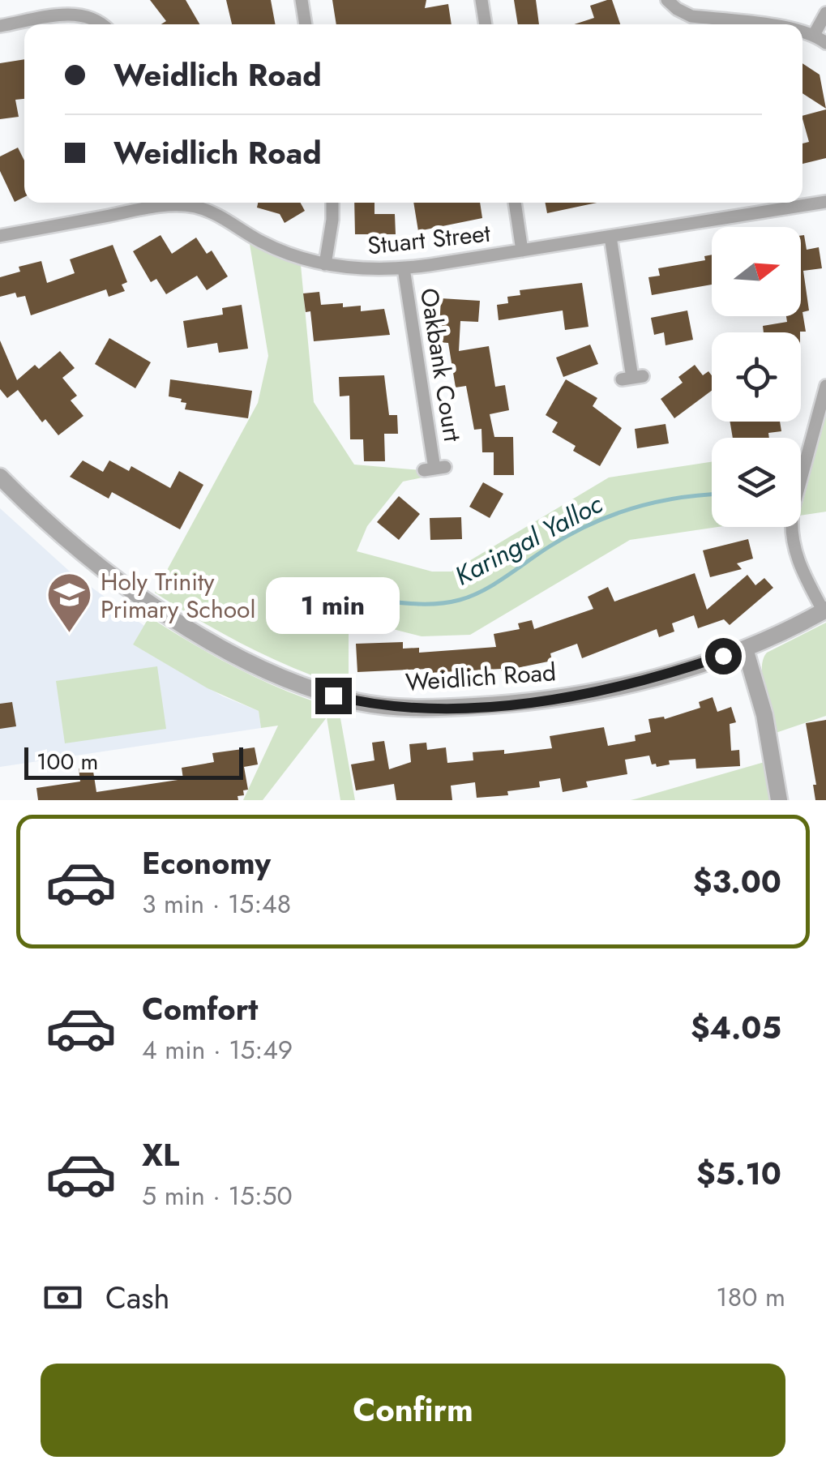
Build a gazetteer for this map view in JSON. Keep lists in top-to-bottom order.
{
  "streets": {
    "street": ["Stuart Street", "Oakbank Court", "Weidlich Road"]
  },
  "crossings": [
    ["Stuart Street", "Oakbank Court"]
  ],
  "water": ["Karingal Yalloc"],
  "places": {
    "school or university": ["Holy Trinity Primary School"]
  },
  "scale_bar": "100 m",
  "north": "right",
  "page": {
    "banner": ["Weidlich Road", "Weidlich Road"],
    "bubble": "1 min",
    "scale": "100 m",
    "list": [
      {
        "name": "Economy",
        "note": "3 min · 15:48",
        "value": "$3.00"
      },
      {
        "name": "Comfort",
        "note": "4 min · 15:49",
        "value": "$4.05"
      },
      {
        "name": "XL",
        "note": "5 min · 15:50",
        "value": "$5.10"
      }
    ],
    "pay": ["Cash", "180 m"],
    "buttons": "Confirm"
  }
}
